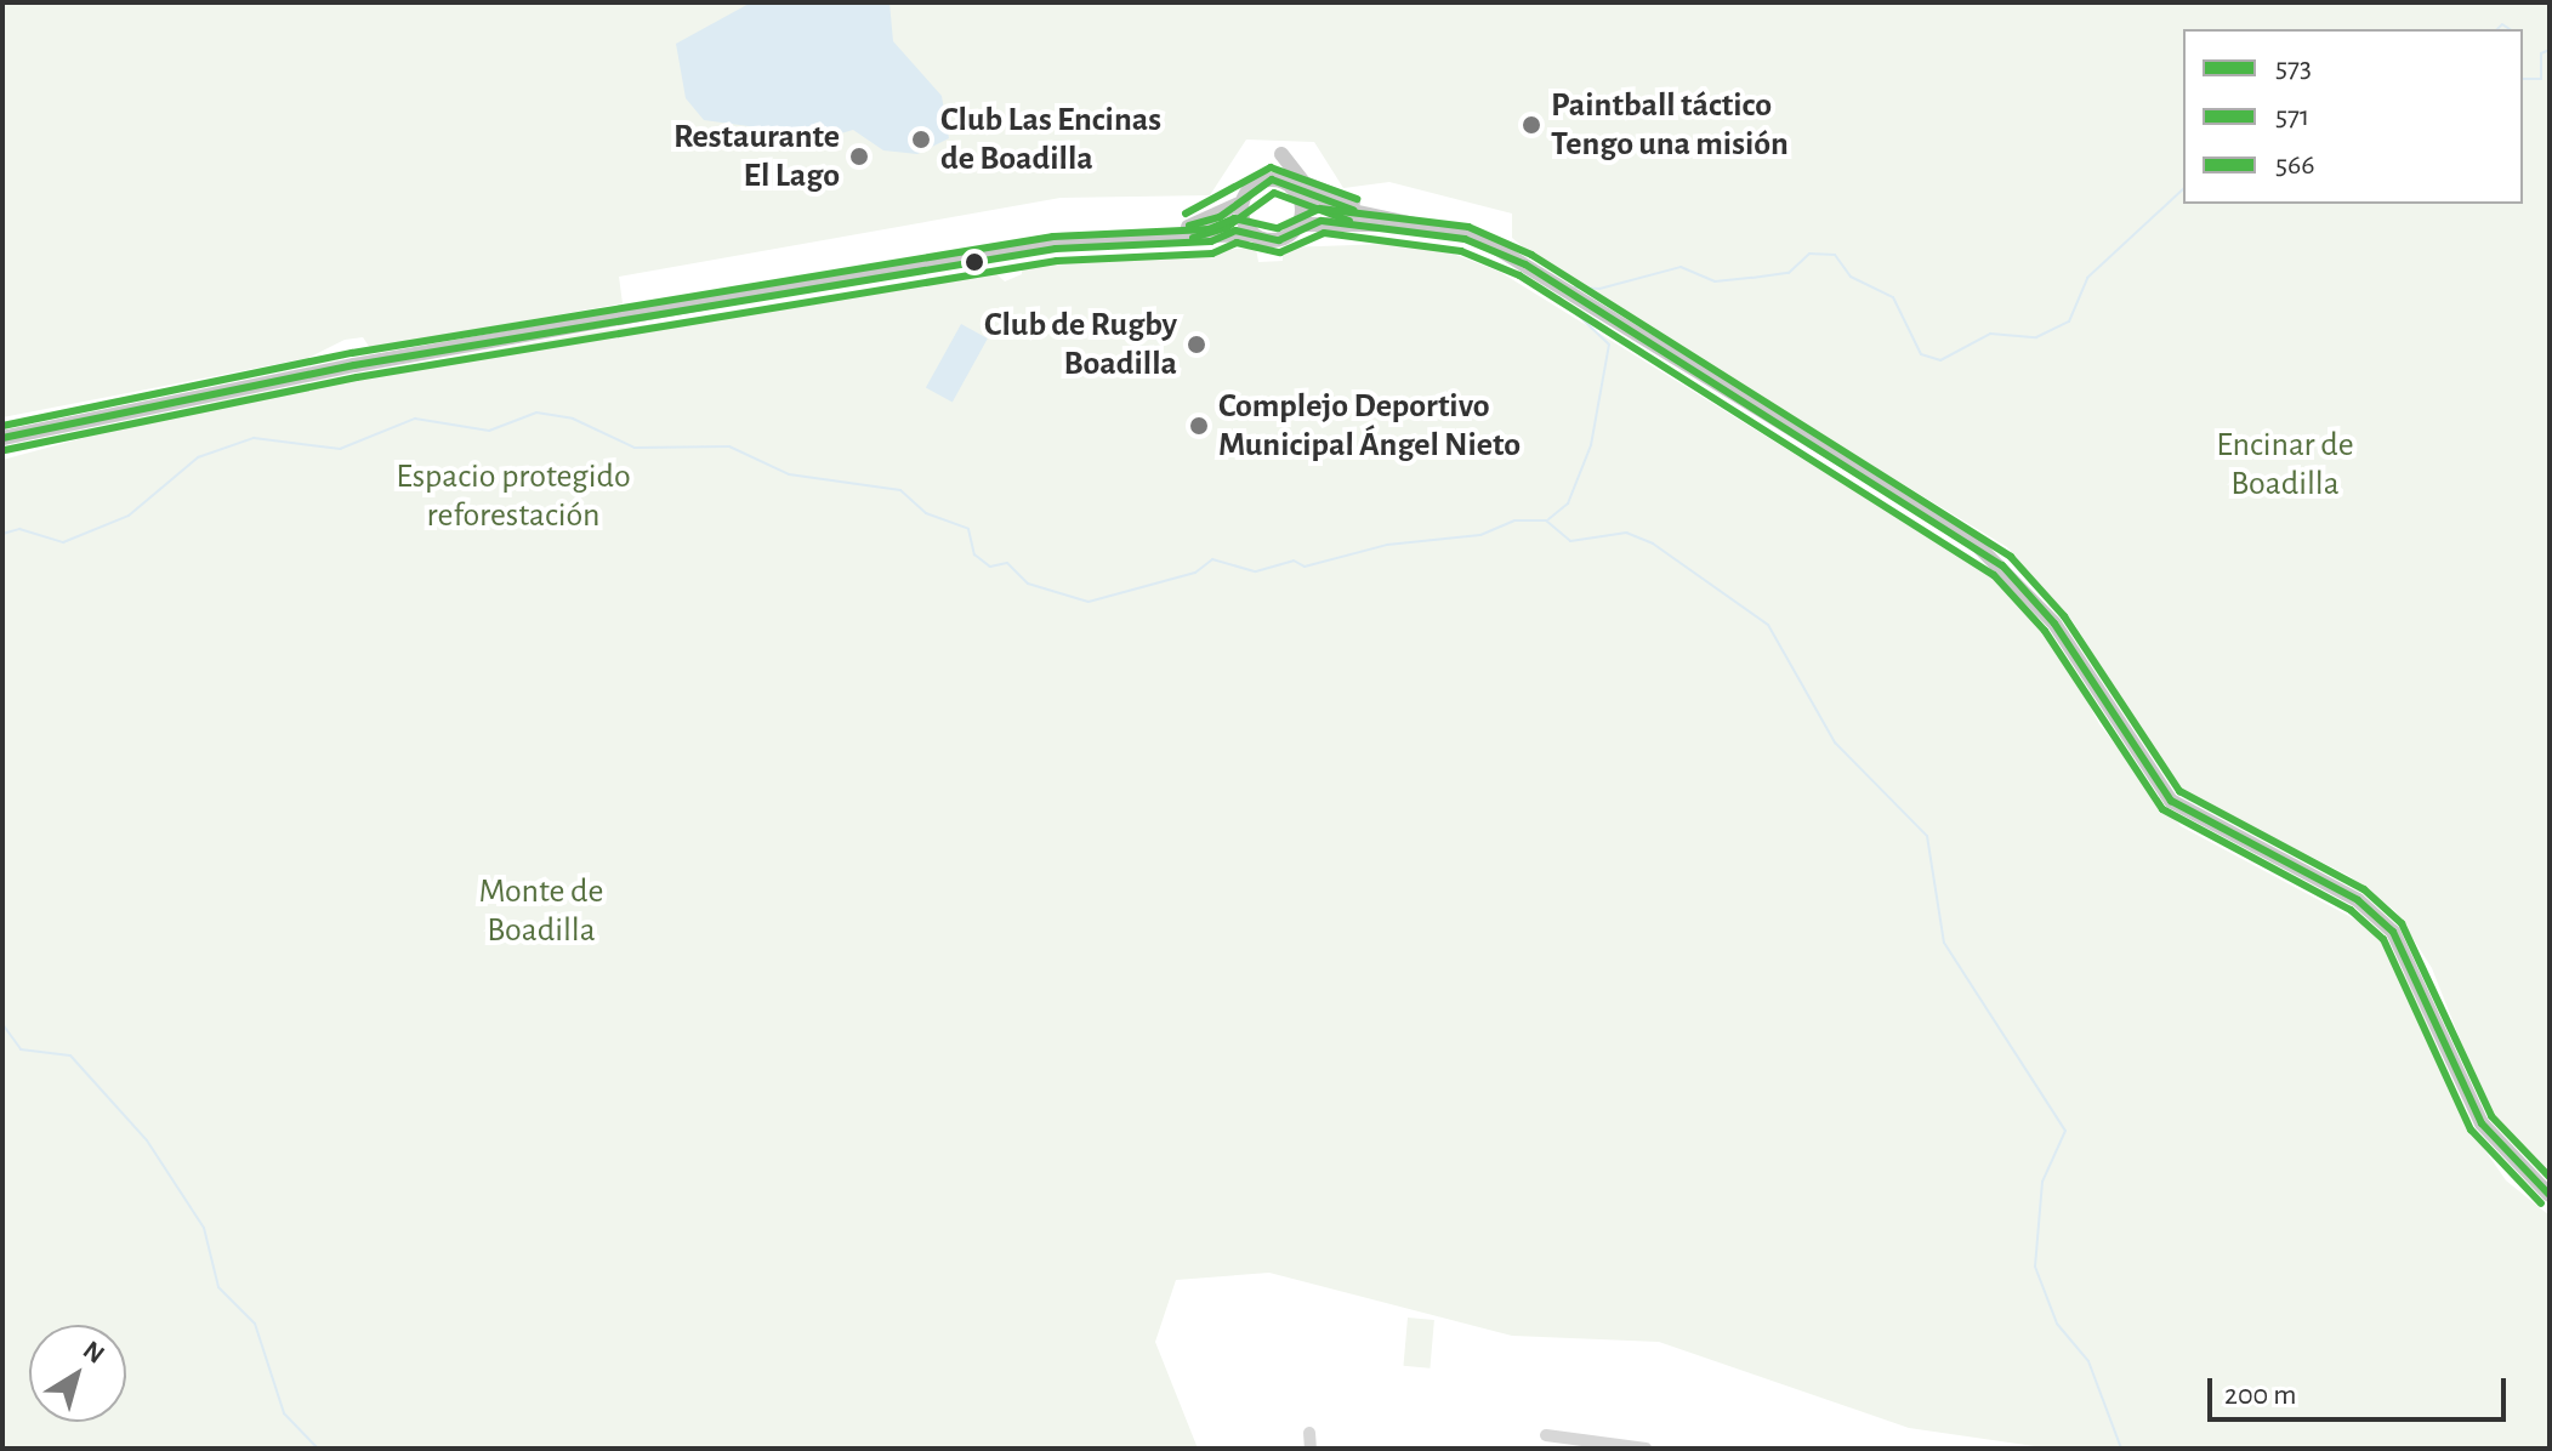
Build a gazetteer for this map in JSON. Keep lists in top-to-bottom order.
{
  "parks": ["Encinar de Boadilla", "Espacio protegido reforestación", "Monte de Boadilla"],
  "places": [
    "Paintball táctico Tengo una misión",
    "Club Las Encinas de Boadilla",
    "Restaurante El Lago",
    "Club de Rugby Boadilla",
    "Complejo Deportivo Municipal Ángel Nieto"
  ],
  "lines": ["transit line 566", "transit line 573", "transit line 571"],
  "legend": ["573", "571", "566"],
  "scale_bar": "200 m",
  "north": "top right"
}
